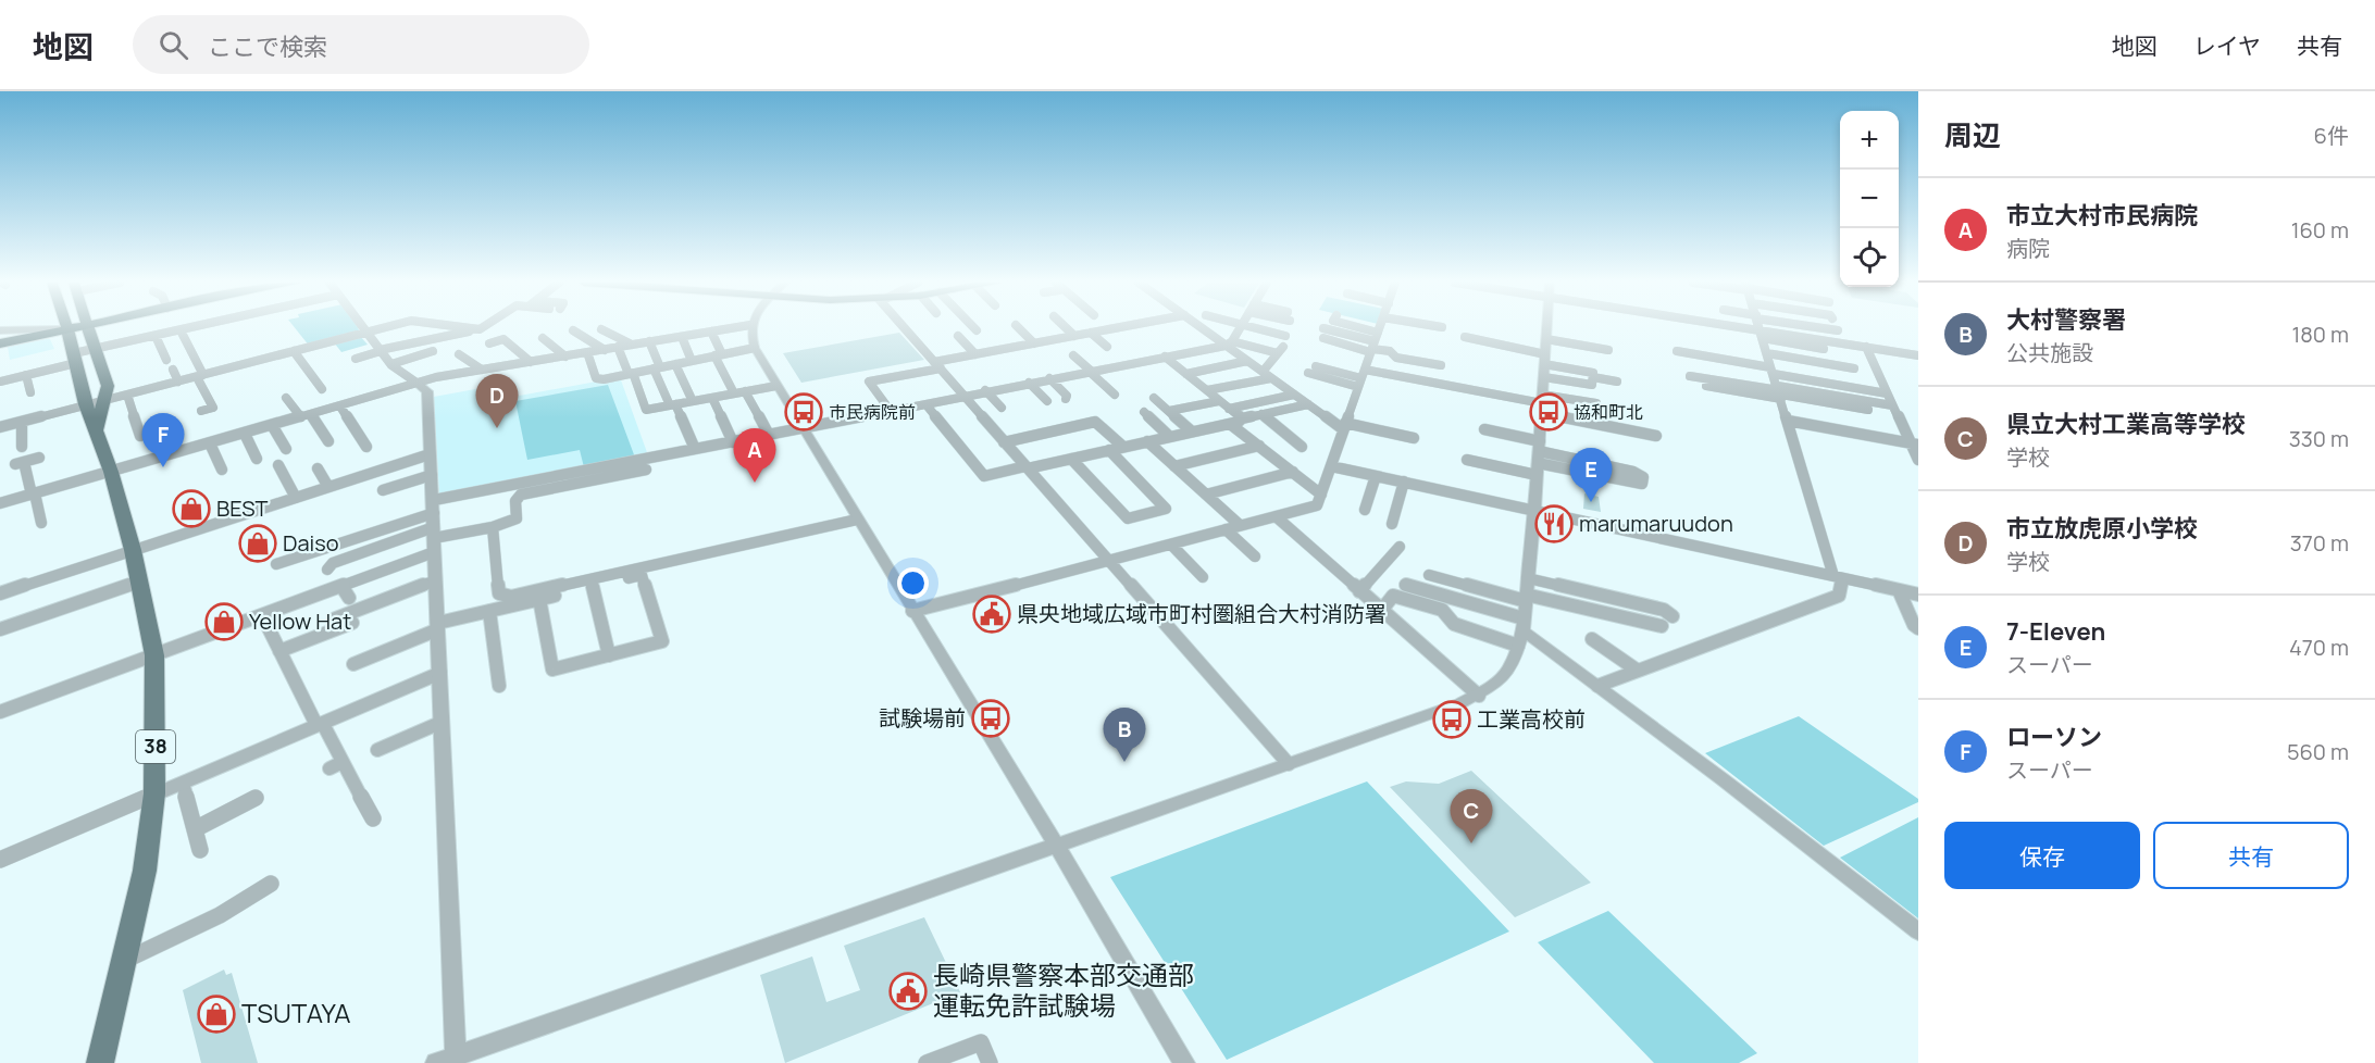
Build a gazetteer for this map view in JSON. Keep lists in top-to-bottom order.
{
  "streets": {
    "main road": ["38"]
  },
  "places": {
    "bus stop": [
      "市民病院前",
      "協和町北",
      "試験場前",
      "工業高校前"
    ],
    "shop": [
      "BEST",
      "Daiso",
      "Yellow Hat",
      "TSUTAYA"
    ],
    "restaurant": ["marumaruudon"],
    "public building": ["県央地域広域市町村圏組合大村消防署", "長崎県警察本部交通部 運転免許試験場"]
  },
  "page": {
    "header": "地図",
    "search": "ここで検索",
    "nav": ["地図", "レイヤ", "共有"],
    "heading": ["周辺", "6件"],
    "map_buttons": ["+", "−"],
    "list": [
      {
        "mark": "A",
        "name": "市立大村市民病院",
        "note": "病院",
        "value": "160 m"
      },
      {
        "mark": "B",
        "name": "大村警察署",
        "note": "公共施設",
        "value": "180 m"
      },
      {
        "mark": "C",
        "name": "県立大村工業高等学校",
        "note": "学校",
        "value": "330 m"
      },
      {
        "mark": "D",
        "name": "市立放虎原小学校",
        "note": "学校",
        "value": "370 m"
      },
      {
        "mark": "E",
        "name": "7-Eleven",
        "note": "スーパー",
        "value": "470 m"
      },
      {
        "mark": "F",
        "name": "ローソン",
        "note": "スーパー",
        "value": "560 m"
      }
    ],
    "pins": [
      "D",
      "F",
      "A",
      "E",
      "B",
      "C"
    ],
    "buttons": ["保存", "共有"]
  }
}
